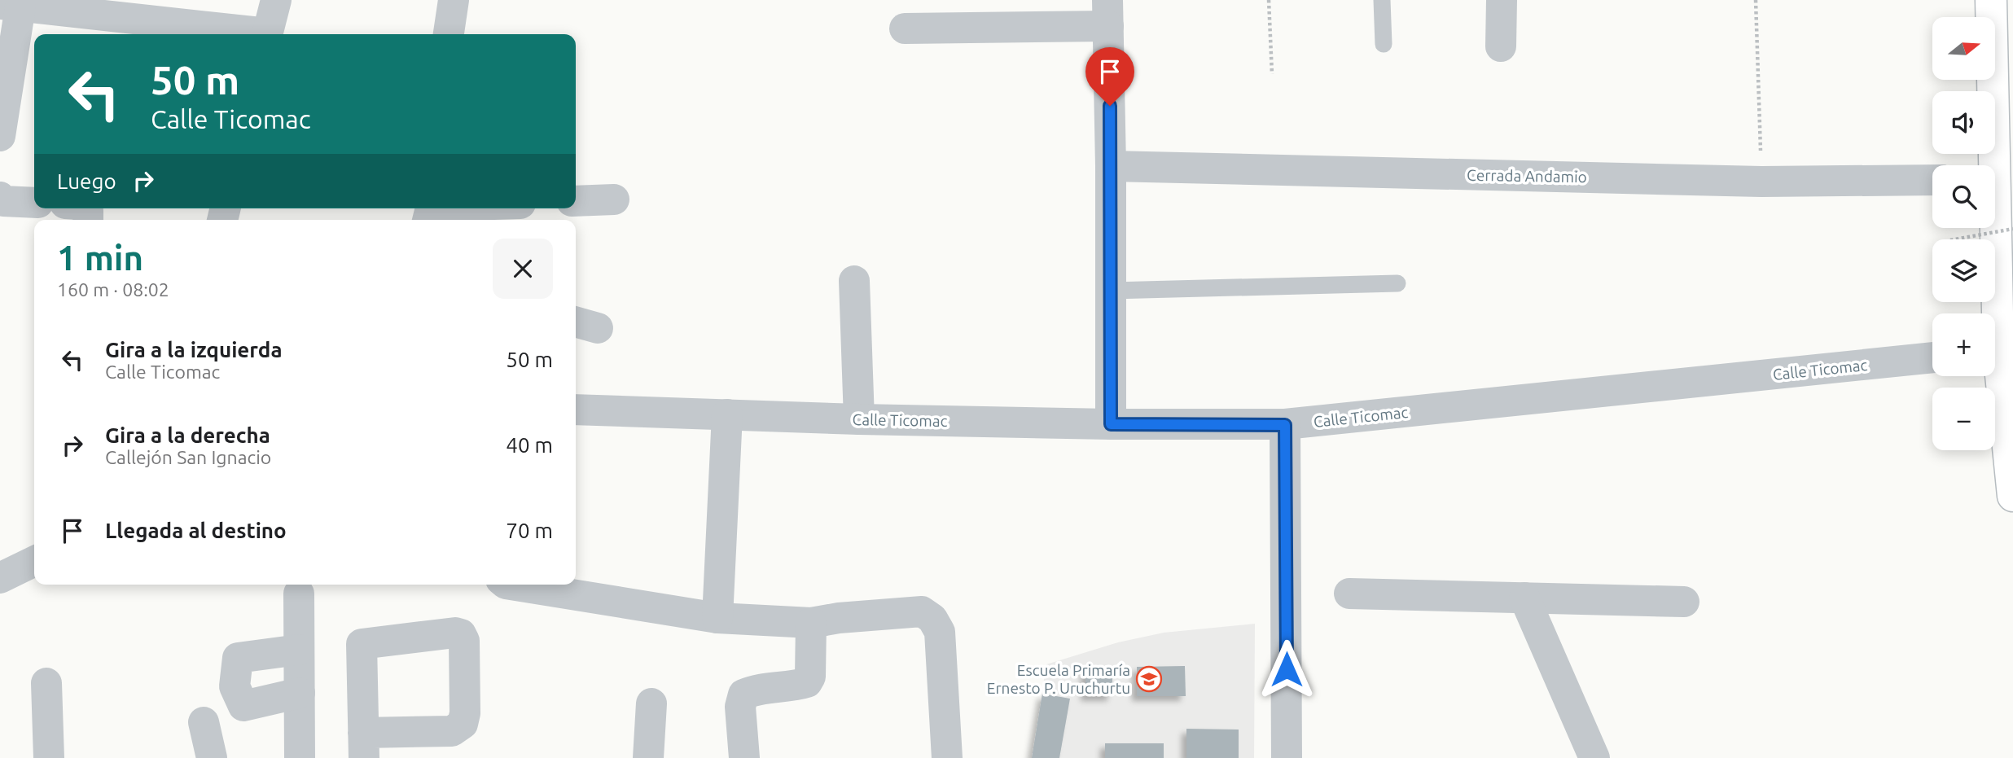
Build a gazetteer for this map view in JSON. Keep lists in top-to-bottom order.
{
  "streets": {
    "street": ["Cerrada Andamio", "Calle Ticomac"]
  },
  "places": {
    "school or university": ["Escuela Primaría Ernesto P. Uruchurtu"]
  },
  "north": "right",
  "page": {
    "map_buttons": ["+", "−"],
    "turn": ["50 m", "Calle Ticomac"],
    "then": "Luego",
    "heading": ["1 min", "160 m · 08:02"],
    "list": [
      {
        "name": "Gira a la izquierda",
        "note": "Calle Ticomac",
        "value": "50 m"
      },
      {
        "name": "Gira a la derecha",
        "note": "Callejón San Ignacio",
        "value": "40 m"
      },
      {
        "name": "Llegada al destino",
        "value": "70 m"
      }
    ]
  }
}
